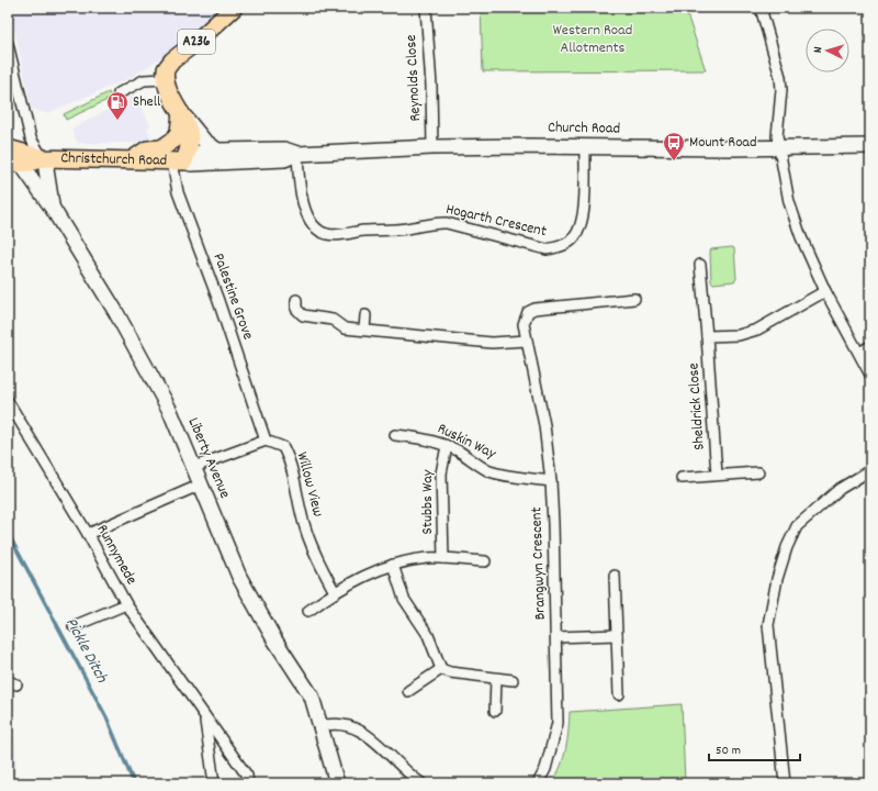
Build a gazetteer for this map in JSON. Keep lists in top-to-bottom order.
{
  "streets": {
    "main road": ["A236", "Christchurch Road"],
    "street": [
      "Reynolds Close",
      "Church Road",
      "Hogarth Crescent",
      "Palestine Grove",
      "Sheldrick Close",
      "Ruskin Way",
      "Liberty Avenue",
      "Willow View",
      "Stubbs Way",
      "Runnymede",
      "Brangwyn Crescent"
    ]
  },
  "crossings": [
    ["Reynolds Close", "Church Road"],
    ["Church Road", "Christchurch Road"],
    ["Church Road", "Hogarth Crescent"],
    ["Church Road", "Palestine Grove"],
    ["Christchurch Road", "Palestine Grove"],
    ["Christchurch Road", "Liberty Avenue"],
    ["Palestine Grove", "Willow View"],
    ["Ruskin Way", "Stubbs Way"],
    ["Ruskin Way", "Brangwyn Crescent"]
  ],
  "water": ["Pickle Ditch"],
  "parks": ["Western Road Allotments"],
  "places": {
    "fuel station": ["Shell"],
    "bus stop": ["Mount Road"]
  },
  "scale_bar": "50 m",
  "north": "left"
}
